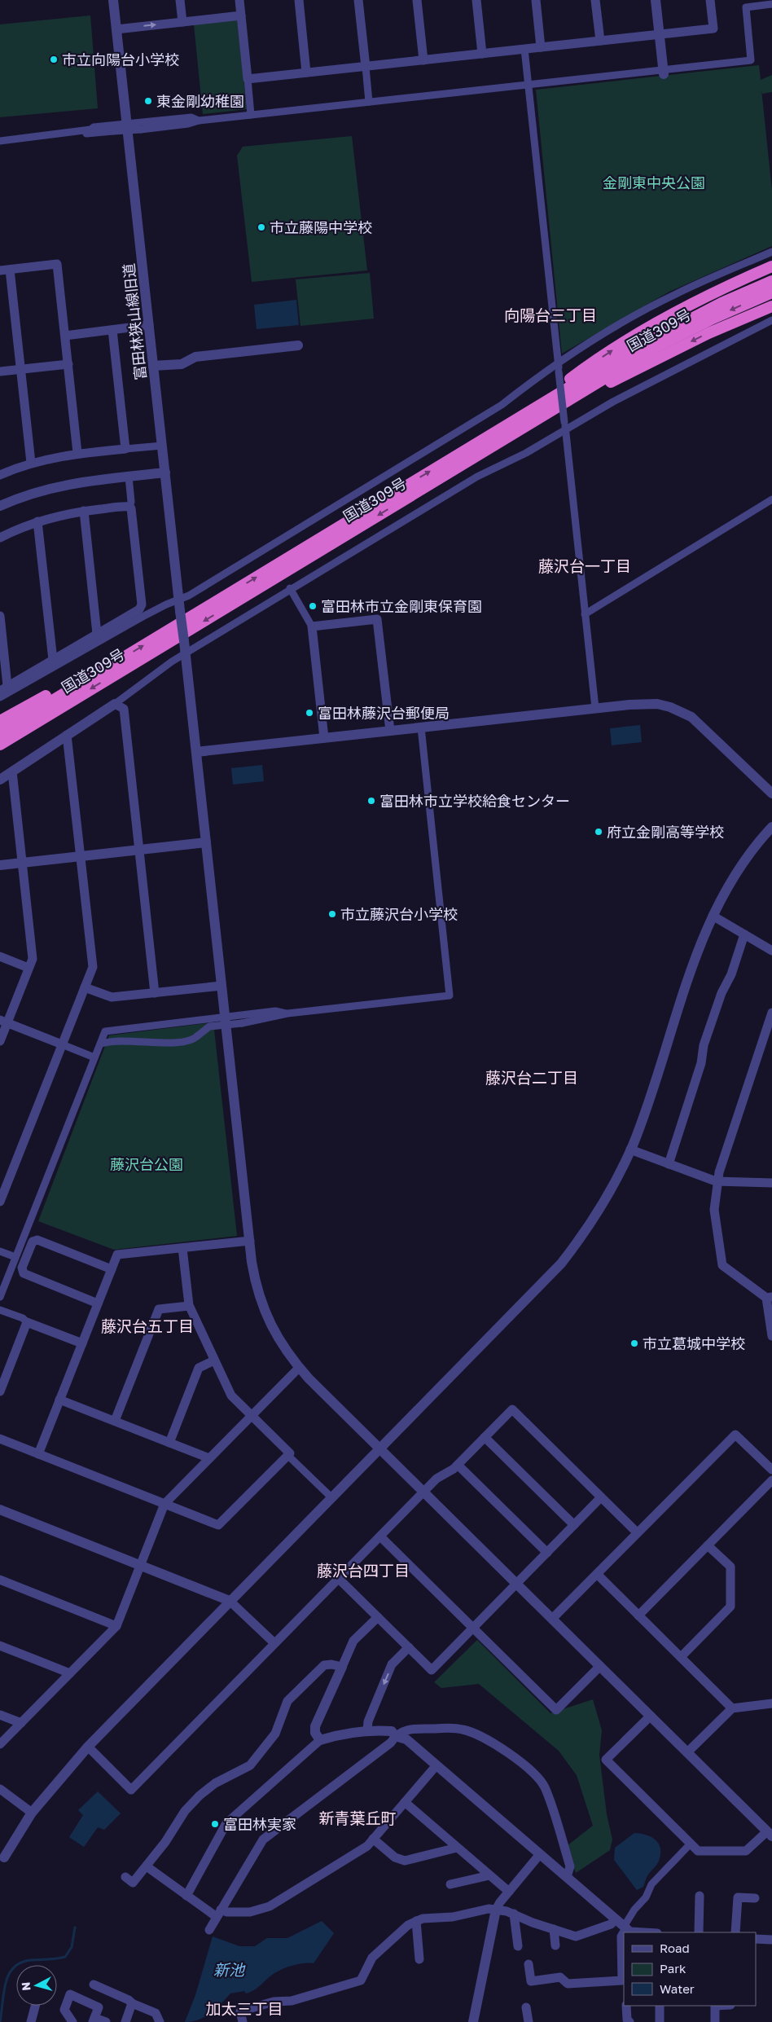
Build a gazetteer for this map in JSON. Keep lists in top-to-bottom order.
{
  "streets": {
    "highway": ["国道309号"],
    "street": ["富田林狭山線旧道"]
  },
  "districts": [
    "向陽台三丁目",
    "藤沢台一丁目",
    "藤沢台二丁目",
    "藤沢台五丁目",
    "藤沢台四丁目",
    "新青葉丘町",
    "加太三丁目"
  ],
  "water": ["新池"],
  "parks": ["金剛東中央公園", "藤沢台公園"],
  "places": [
    "市立向陽台小学校",
    "東金剛幼稚園",
    "市立藤陽中学校",
    "富田林市立金剛東保育園",
    "富田林藤沢台郵便局",
    "富田林市立学校給食センター",
    "府立金剛高等学校",
    "市立藤沢台小学校",
    "市立葛城中学校",
    "富田林実家"
  ],
  "legend": ["Road", "Park", "Water"],
  "north": "left"
}
